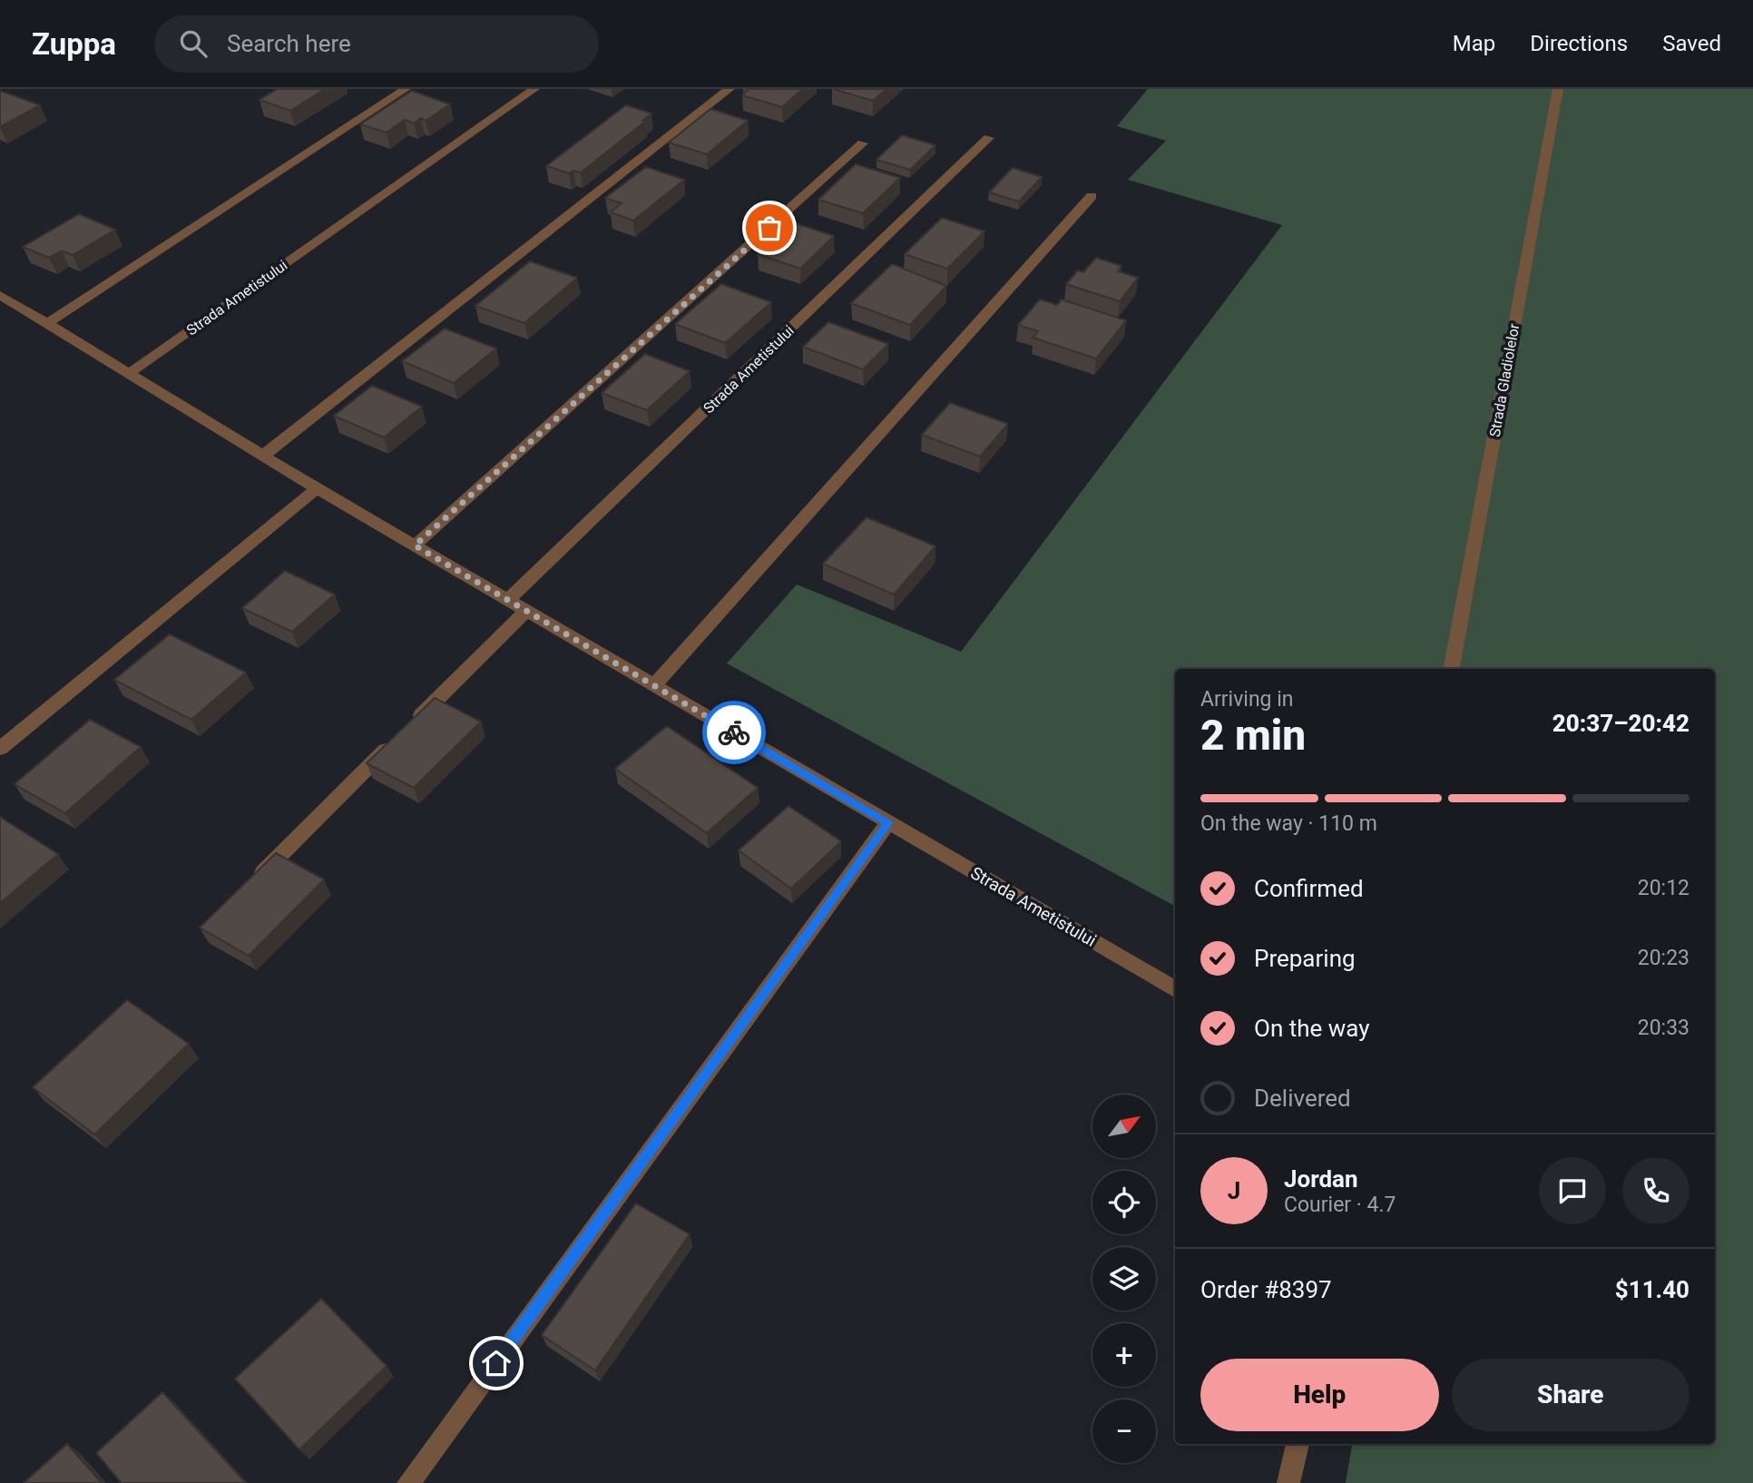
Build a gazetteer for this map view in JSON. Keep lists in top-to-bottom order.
{
  "streets": {
    "street": ["Strada Ametistului", "Strada Gladiolelor"]
  },
  "north": "top right",
  "page": {
    "header": "Zuppa",
    "search": "Search here",
    "nav": ["Map", "Directions", "Saved"],
    "heading": ["2 min", "Arriving in", "20:37–20:42"],
    "panel": [
      "Jordan",
      "Courier · 4.7",
      "Order #8397",
      "$11.40"
    ],
    "bar": "On the way · 110 m",
    "list": [
      ["Confirmed", "20:12"],
      ["Preparing", "20:23"],
      ["On the way", "20:33"],
      "Delivered"
    ],
    "map_buttons": ["+", "−"],
    "round": "J",
    "buttons": ["Help", "Share"]
  }
}
